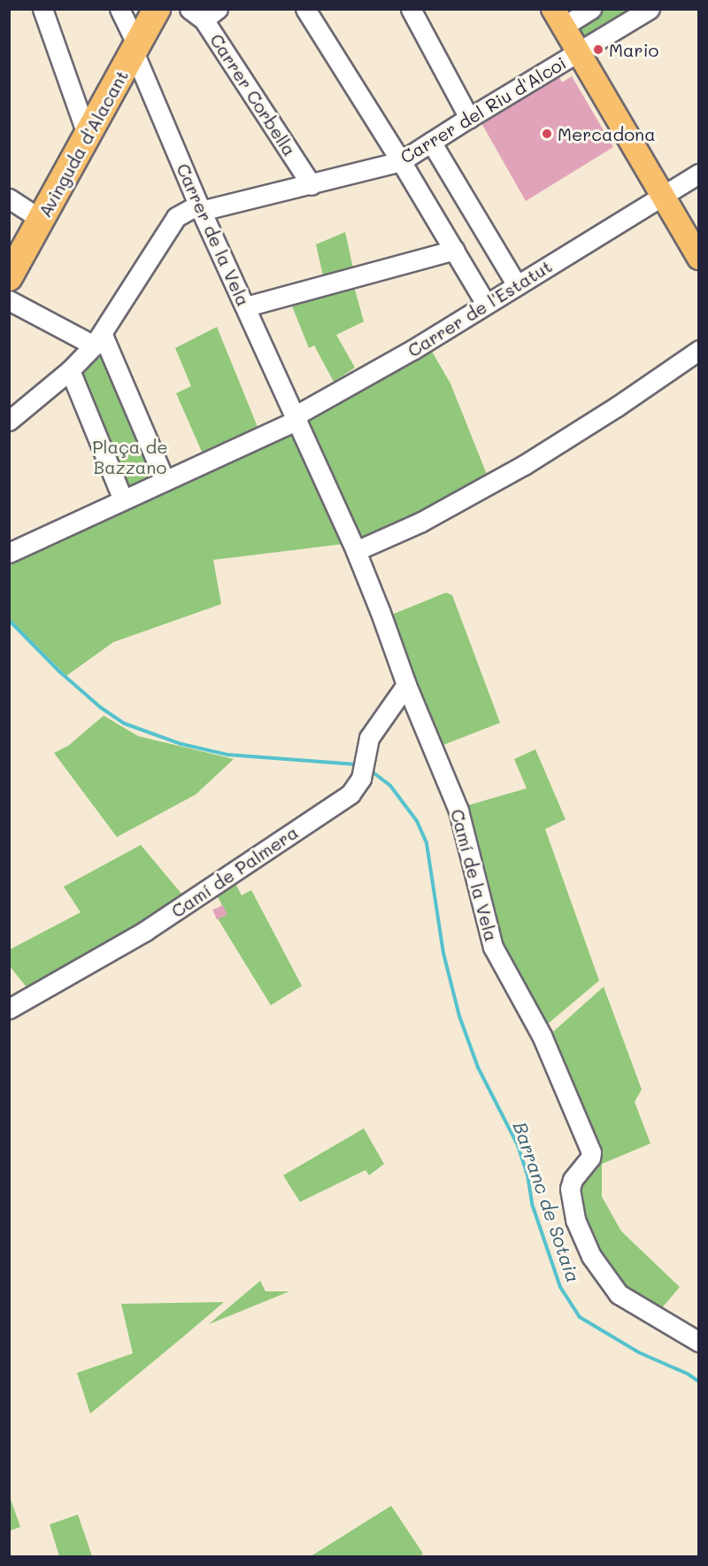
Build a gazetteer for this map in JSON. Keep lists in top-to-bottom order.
{
  "streets": {
    "highway": ["Avinguda d'Alacant"],
    "street": [
      "Carrer Corbella",
      "Carrer del Riu d'Alcoi",
      "Carrer de la Vela",
      "Carrer de l'Estatut",
      "Camí de Palmera",
      "Camí de la Vela"
    ]
  },
  "crossings": [
    ["Carrer Corbella", "Carrer del Riu d'Alcoi"],
    ["Carrer del Riu d'Alcoi", "Carrer de la Vela"],
    ["Avinguda d'Alacant", "Carrer de la Vela"],
    ["Carrer de la Vela", "Carrer de l'Estatut"],
    ["Carrer de la Vela", "Camí de la Vela"],
    ["Carrer de l'Estatut", "Camí de la Vela"],
    ["Camí de Palmera", "Camí de la Vela"]
  ],
  "water": ["Barranc de Sotaia"],
  "parks": ["Plaça de Bazzano"],
  "places": ["Mario", "Mercadona"]
}
